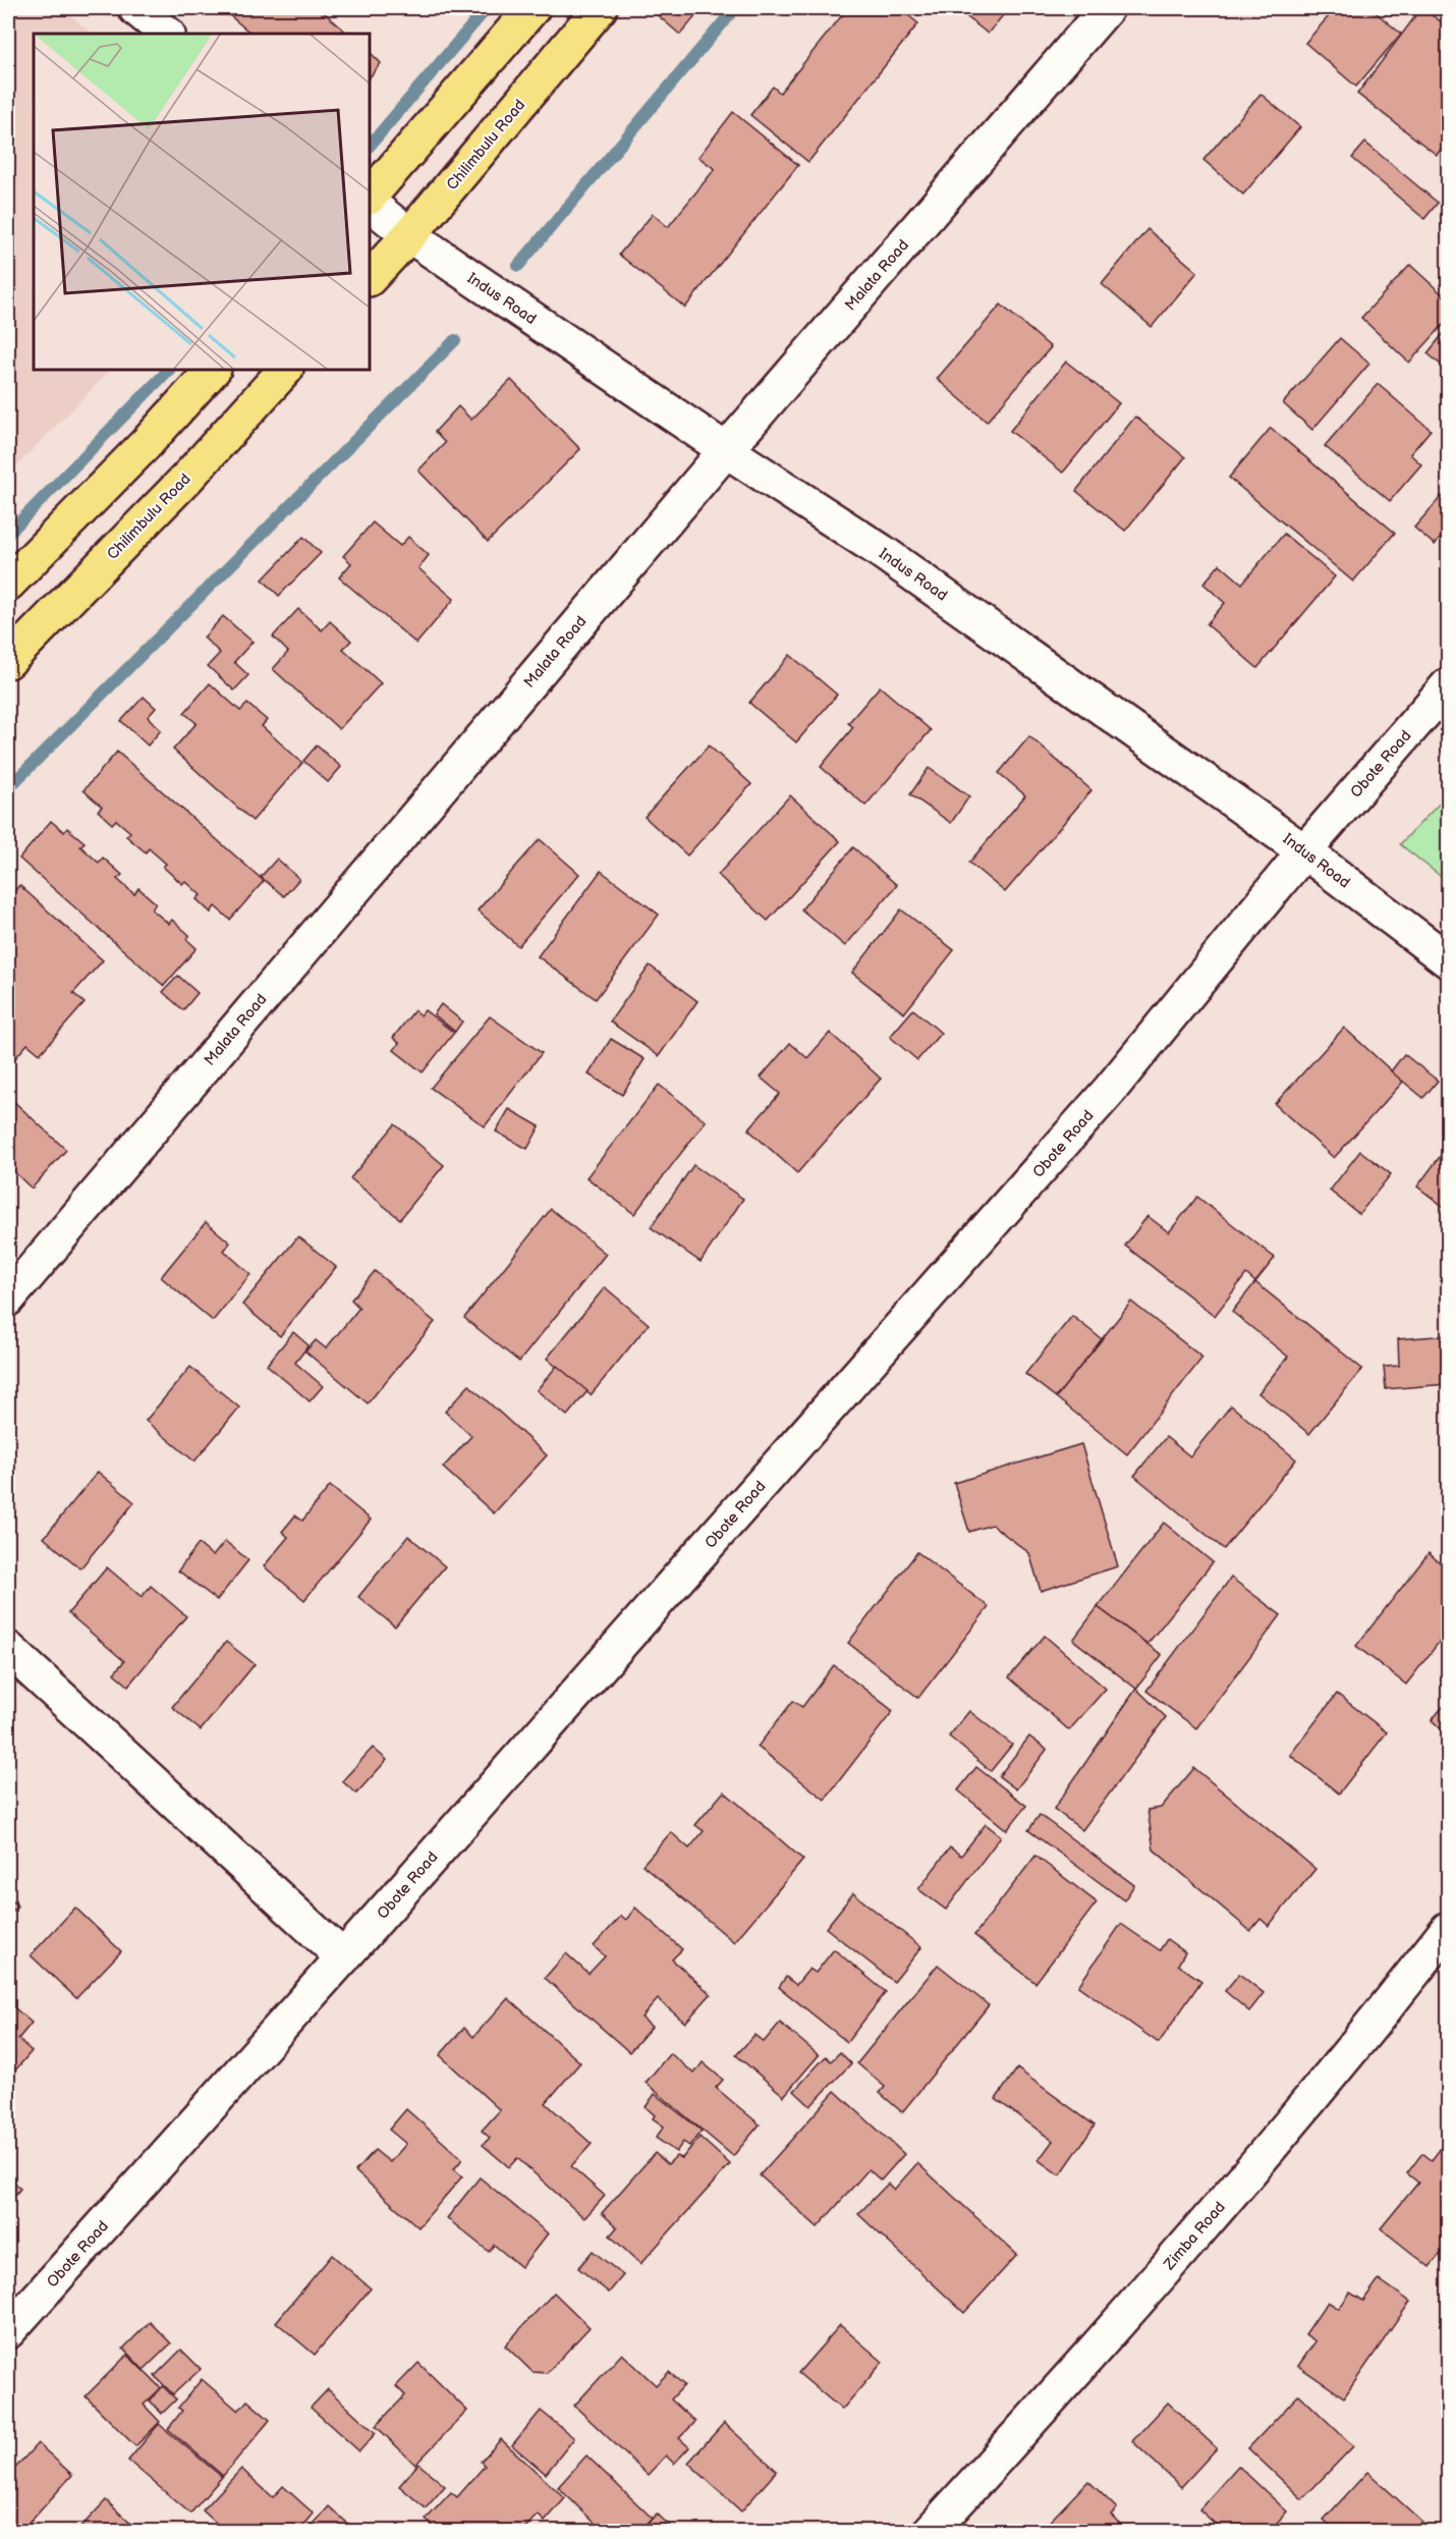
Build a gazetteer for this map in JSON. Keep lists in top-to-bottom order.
{
  "streets": {
    "main road": ["Chilimbulu Road"],
    "street": [
      "Malata Road",
      "Indus Road",
      "Obote Road",
      "Zimba Road"
    ]
  },
  "crossings": [
    ["Chilimbulu Road", "Indus Road"],
    ["Malata Road", "Indus Road"],
    ["Indus Road", "Obote Road"]
  ]
}
